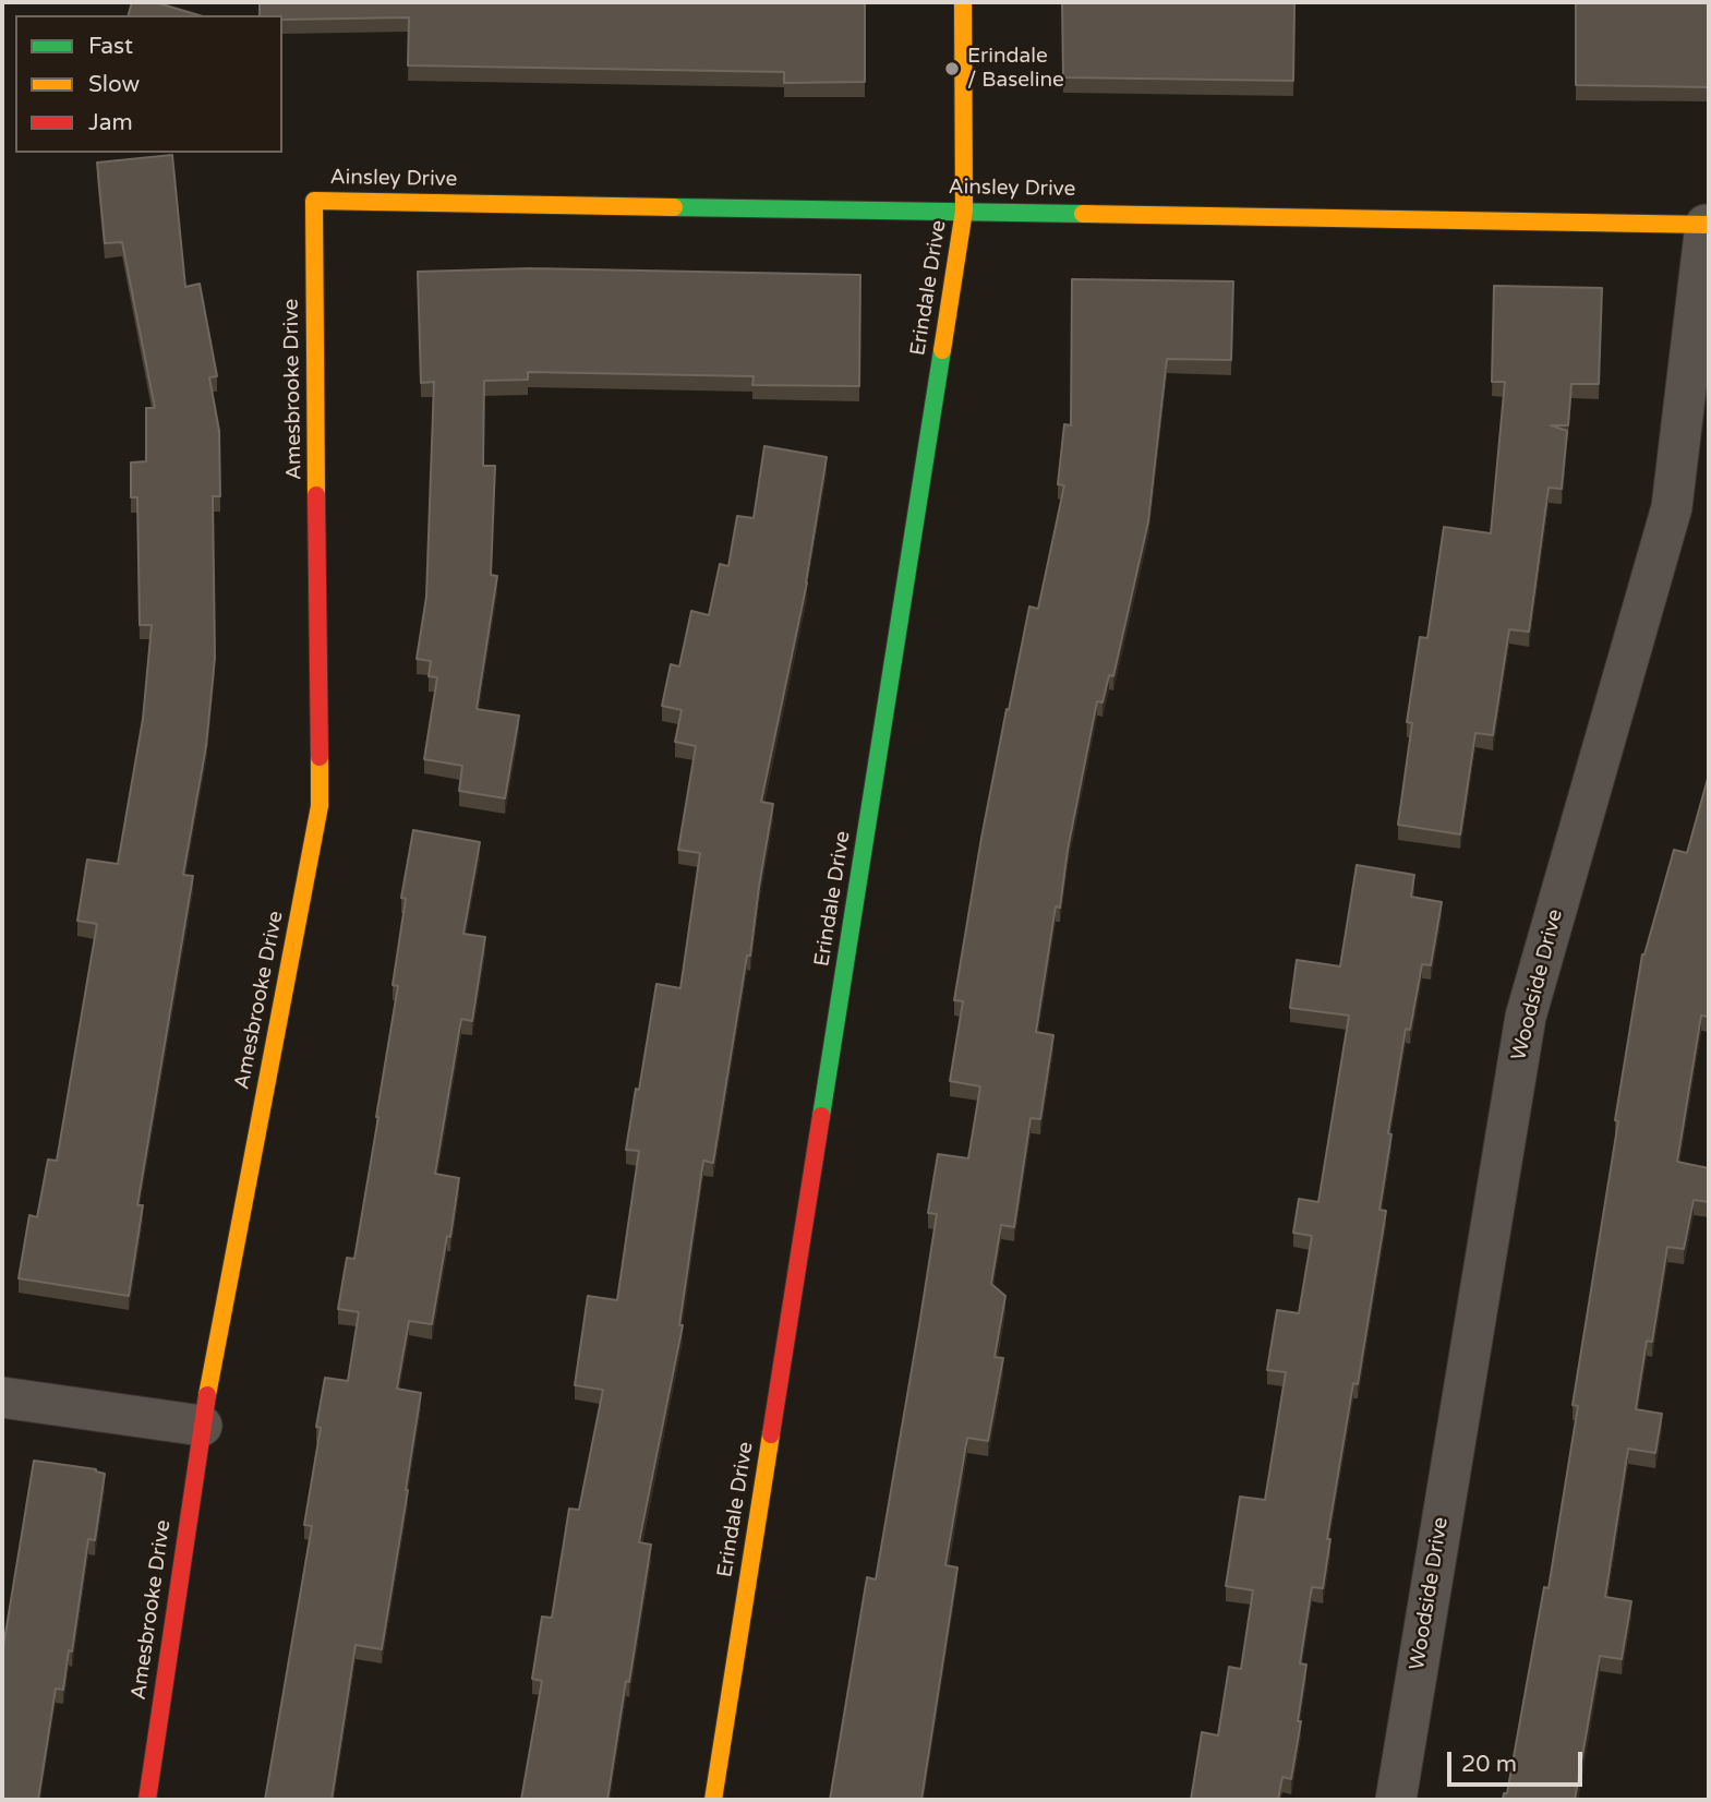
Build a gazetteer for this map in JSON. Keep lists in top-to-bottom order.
{
  "streets": {
    "street": [
      "Ainsley Drive",
      "Erindale Drive",
      "Amesbrooke Drive",
      "Woodside Drive"
    ]
  },
  "crossings": [
    ["Ainsley Drive", "Erindale Drive"],
    ["Ainsley Drive", "Amesbrooke Drive"],
    ["Ainsley Drive", "Woodside Drive"]
  ],
  "places": ["Erindale / Baseline"],
  "legend": ["Fast", "Slow", "Jam"],
  "scale_bar": "20 m"
}
